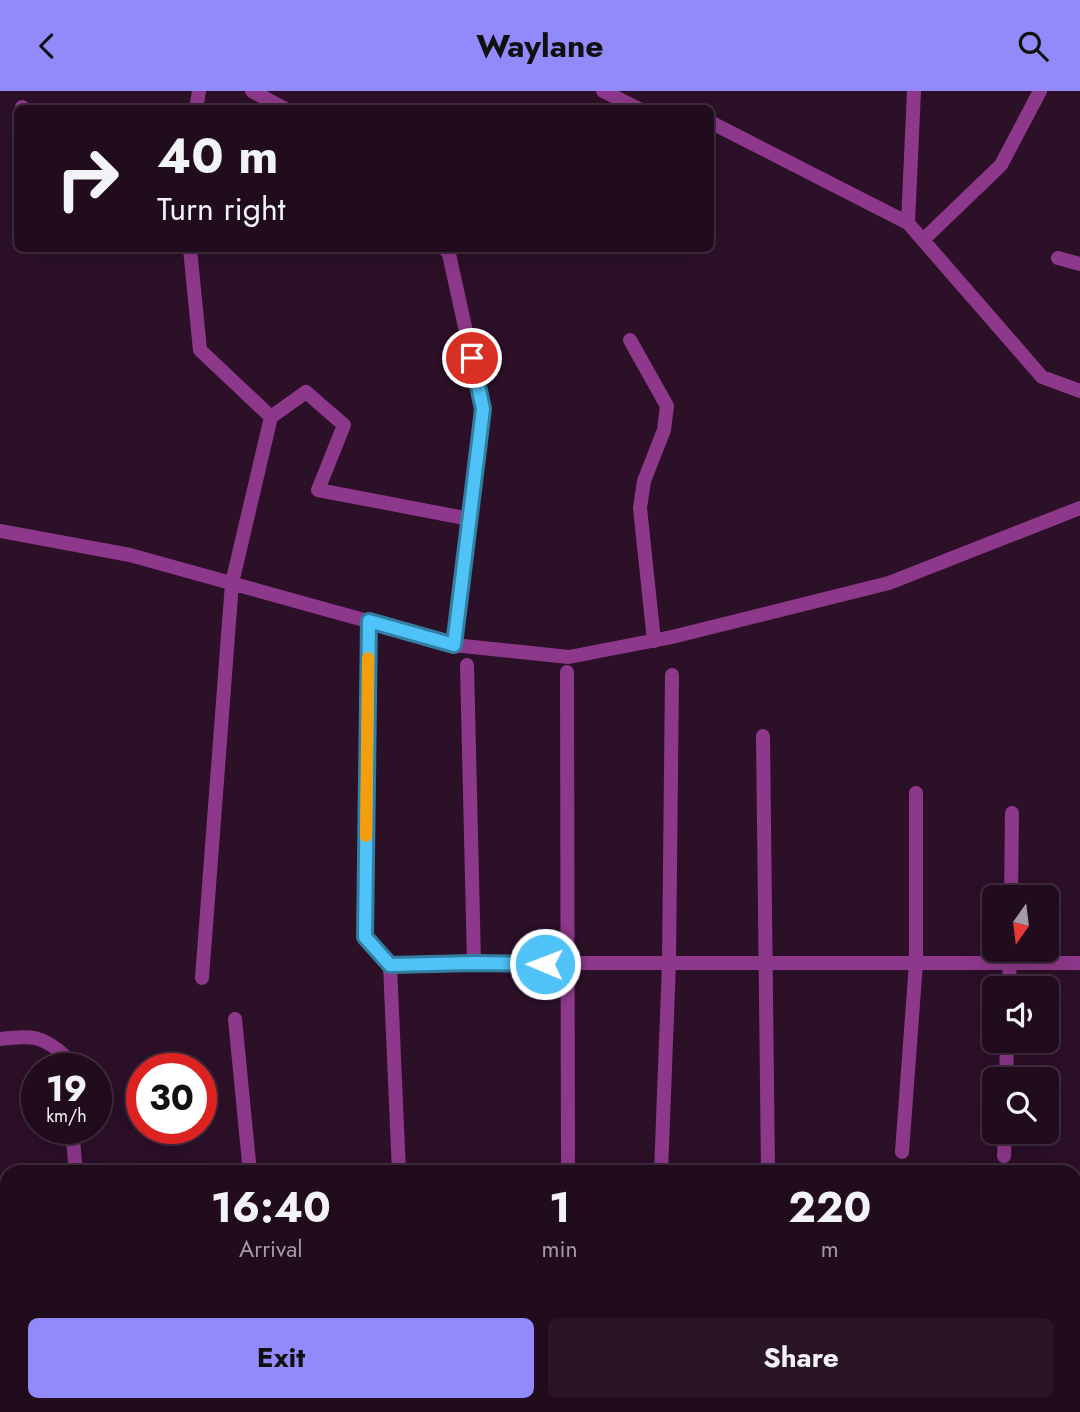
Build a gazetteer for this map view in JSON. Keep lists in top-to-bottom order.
{
  "north": "bottom",
  "page": {
    "header": "Waylane",
    "turn": ["40 m", "Turn right"],
    "speed": "19 km/h",
    "limit": "30",
    "eta": [
      "16:40",
      "Arrival",
      "1",
      "min",
      "220",
      "m"
    ],
    "buttons": ["Exit", "Share"]
  }
}
